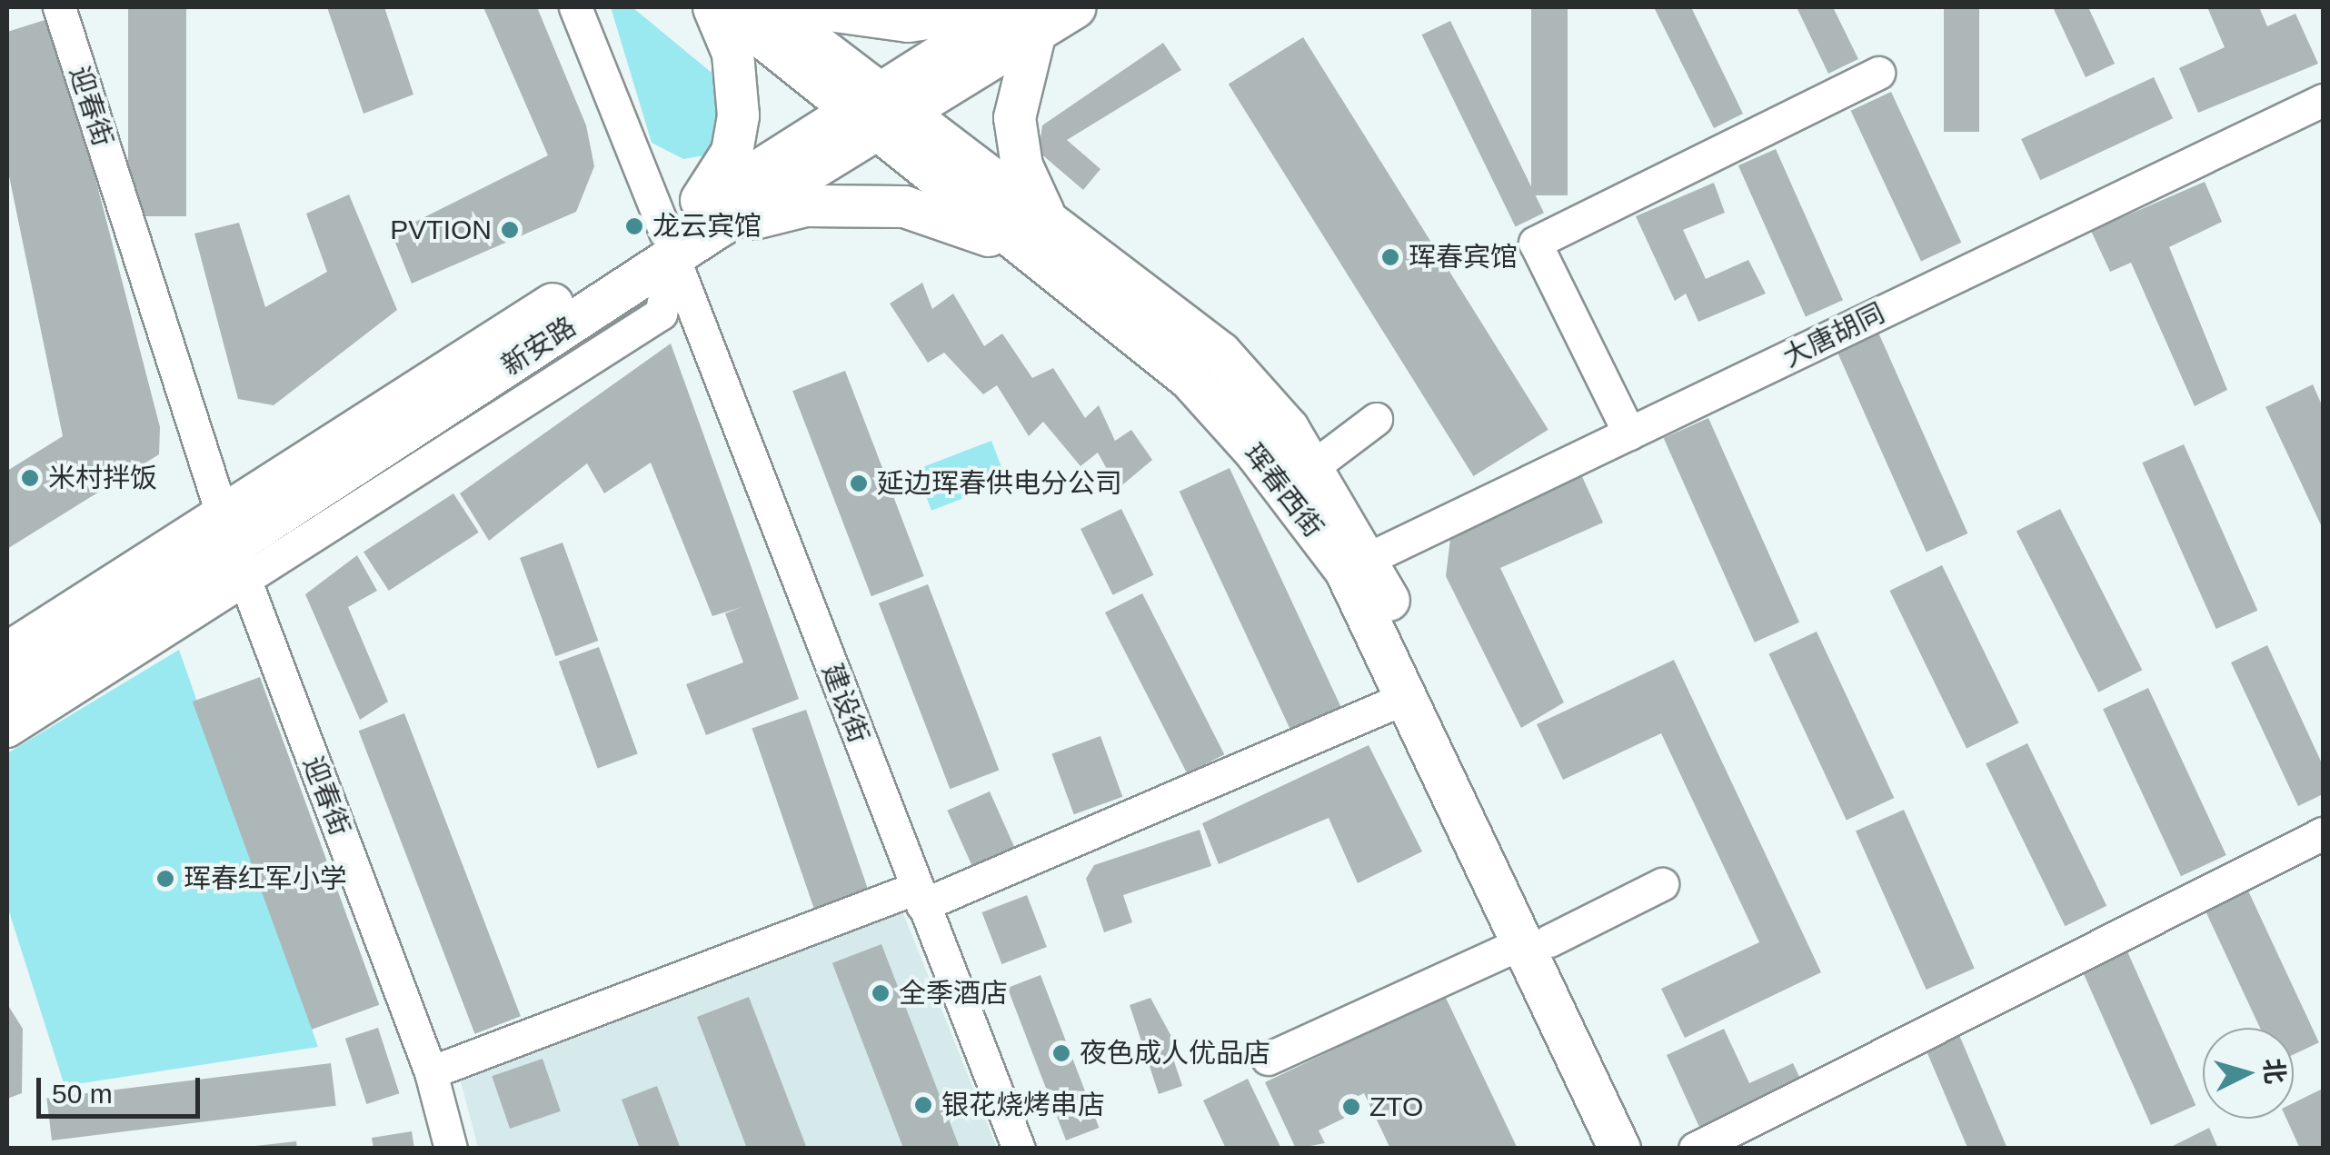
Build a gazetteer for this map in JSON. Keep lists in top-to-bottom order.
{
  "streets": {
    "main road": ["新安路", "珲春西街"],
    "street": ["迎春街", "大唐胡同", "建设街"]
  },
  "crossings": [
    ["迎春街", "新安路"],
    ["大唐胡同", "珲春西街"],
    ["新安路", "珲春西街"],
    ["新安路", "建设街"]
  ],
  "places": [
    "龙云宾馆",
    "PVTION",
    "珲春宾馆",
    "米村拌饭",
    "延边珲春供电分公司",
    "珲春红军小学",
    "全季酒店",
    "夜色成人优品店",
    "银花烧烤串店",
    "ZTO"
  ],
  "scale_bar": "50 m",
  "north": "right"
}
